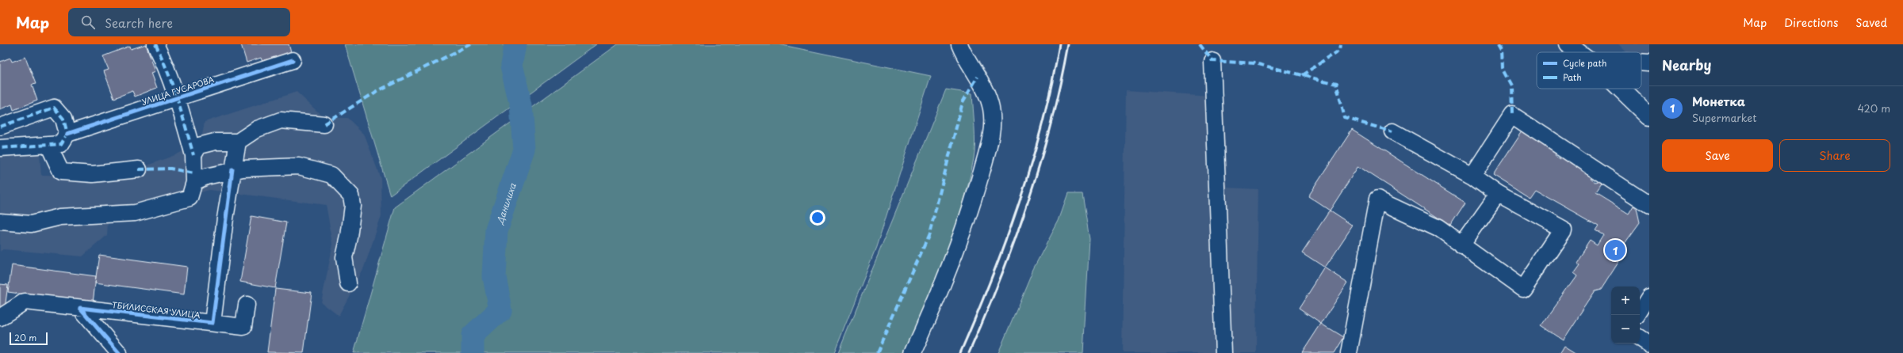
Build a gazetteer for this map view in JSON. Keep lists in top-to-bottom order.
{
  "streets": {
    "street": ["УЛИЦА ГУСАРОВА", "ТБИЛИССКАЯ УЛИЦА"]
  },
  "water": ["Данилиха"],
  "legend": ["Cycle path", "Path"],
  "scale_bar": "20 m",
  "page": {
    "header": "Map",
    "search": "Search here",
    "nav": ["Map", "Directions", "Saved"],
    "heading": "Nearby",
    "list": [
      {
        "mark": "1",
        "name": "Монетка",
        "note": "Supermarket",
        "value": "420 m"
      }
    ],
    "buttons": ["Save", "Share"],
    "pins": "1",
    "map_buttons": ["+", "−"],
    "scale": "20 m"
  }
}
